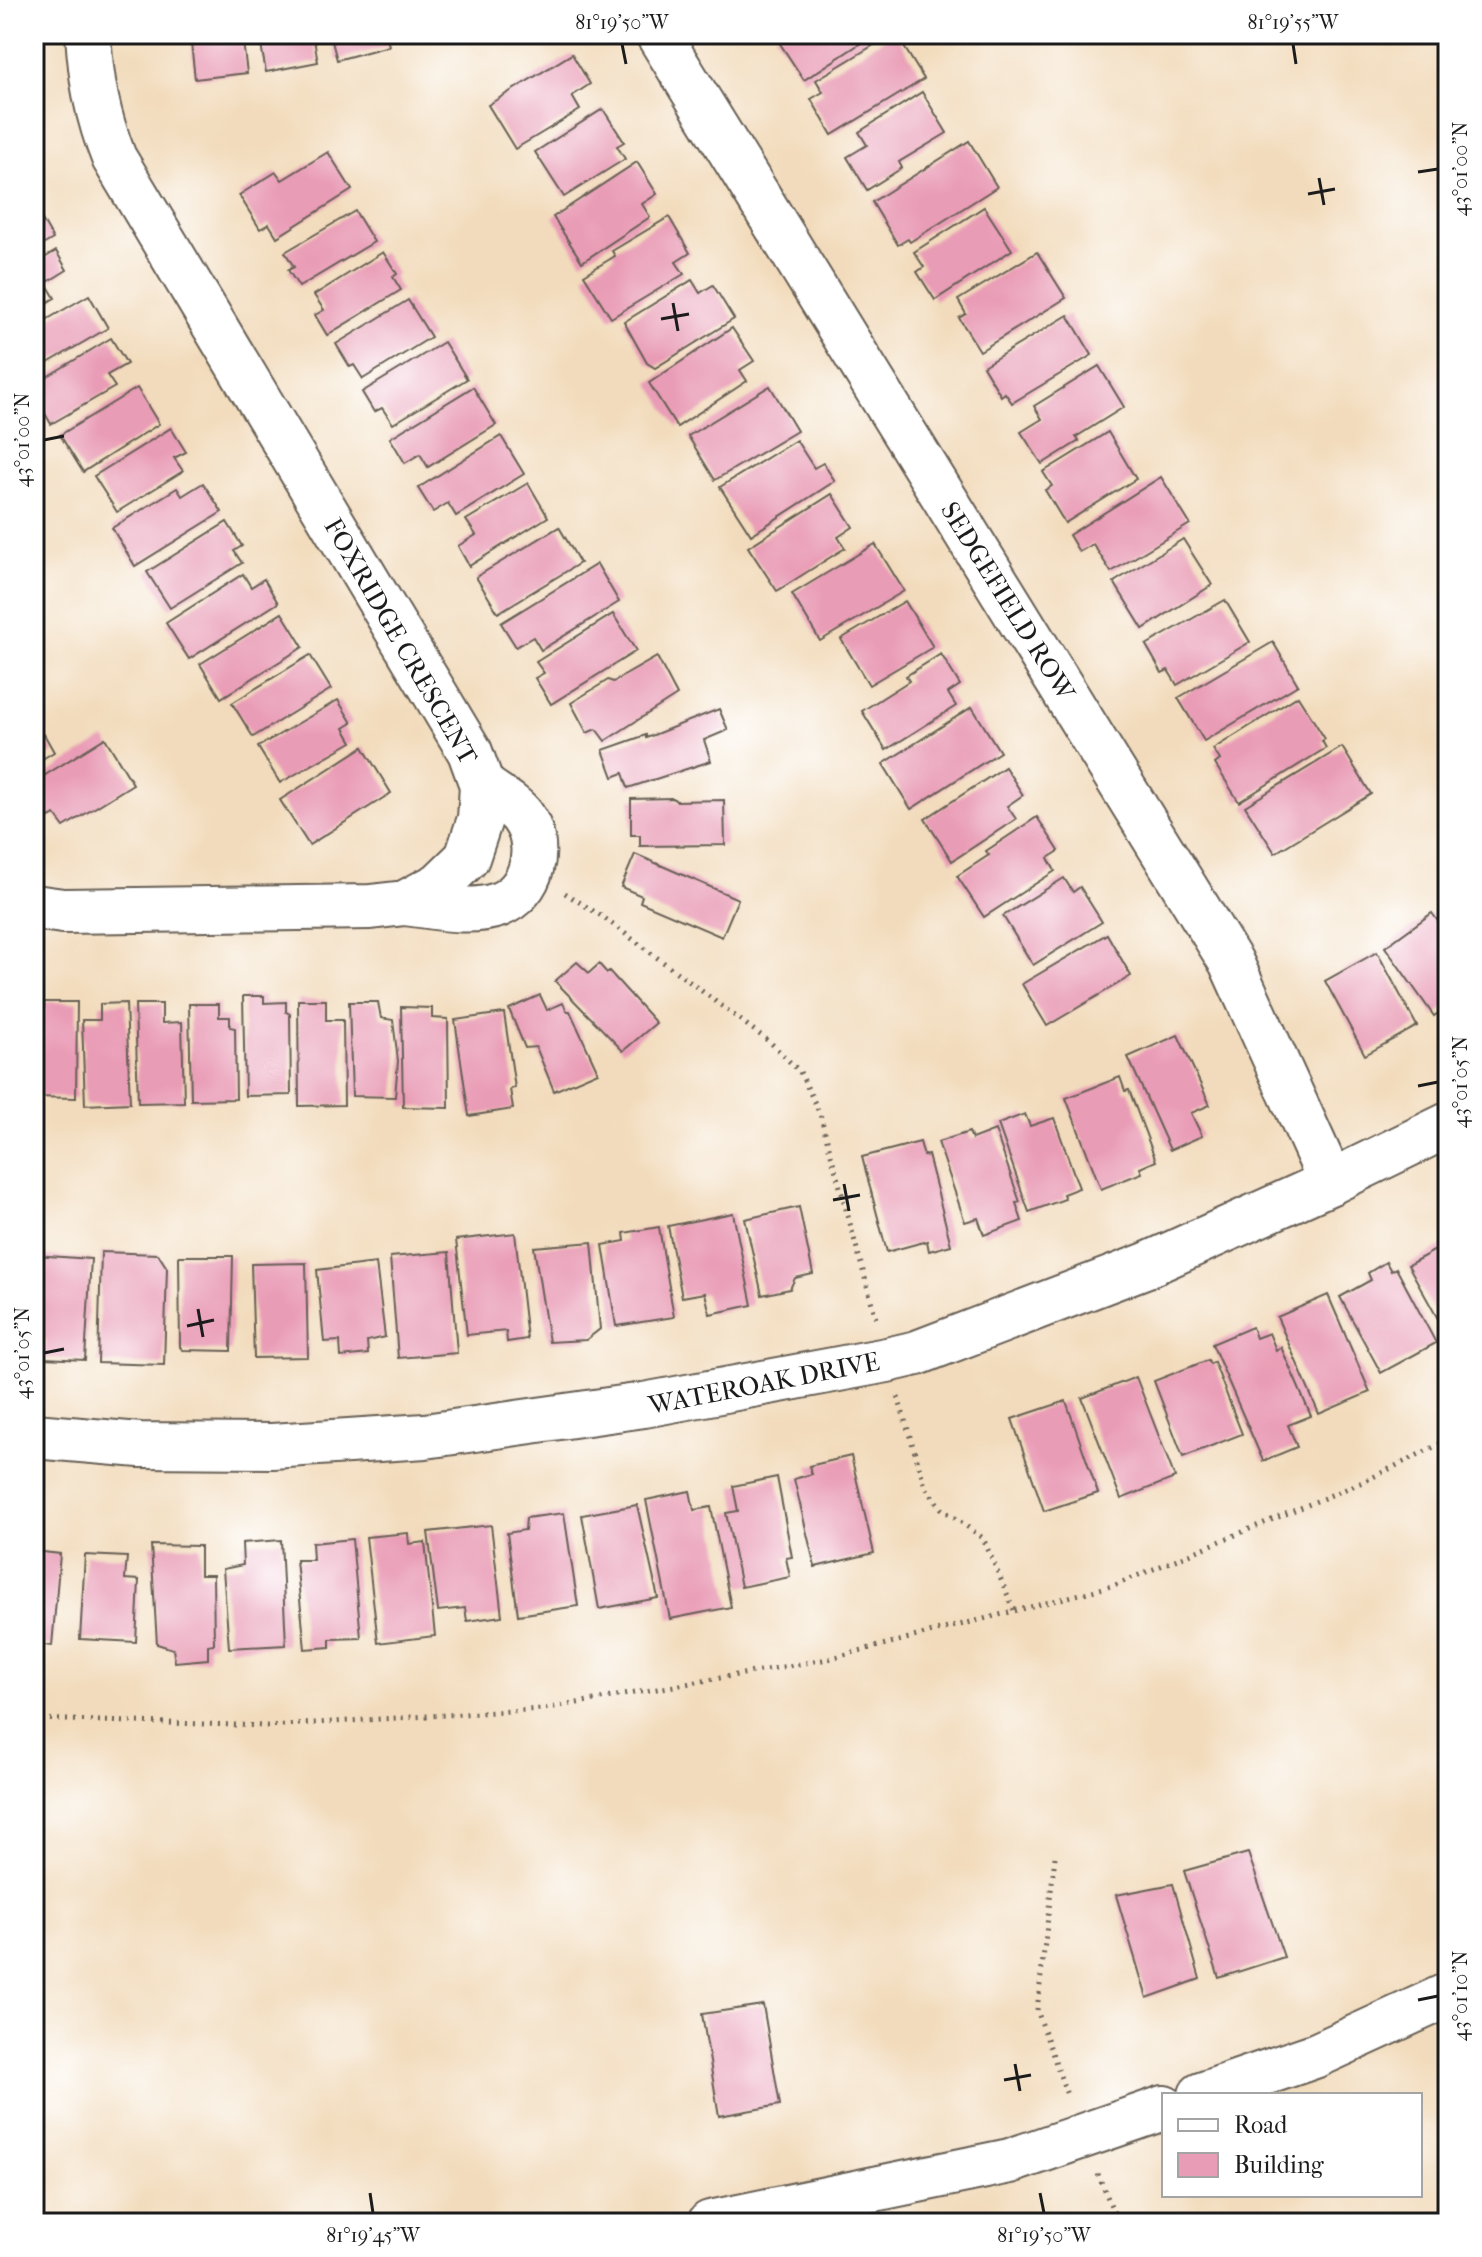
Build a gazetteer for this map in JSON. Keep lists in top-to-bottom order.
{
  "streets": {
    "street": ["SEDGEFIELD ROW", "FOXRIDGE CRESCENT", "WATEROAK DRIVE"]
  },
  "crossings": [
    ["SEDGEFIELD ROW", "WATEROAK DRIVE"]
  ],
  "legend": ["Road", "Building"],
  "coordinates": [
    "81°19'50\"W",
    "81°19'55\"W",
    "43°01'00\"N",
    "43°01'05\"N",
    "43°01'10\"N",
    "81°19'45\"W"
  ]
}
